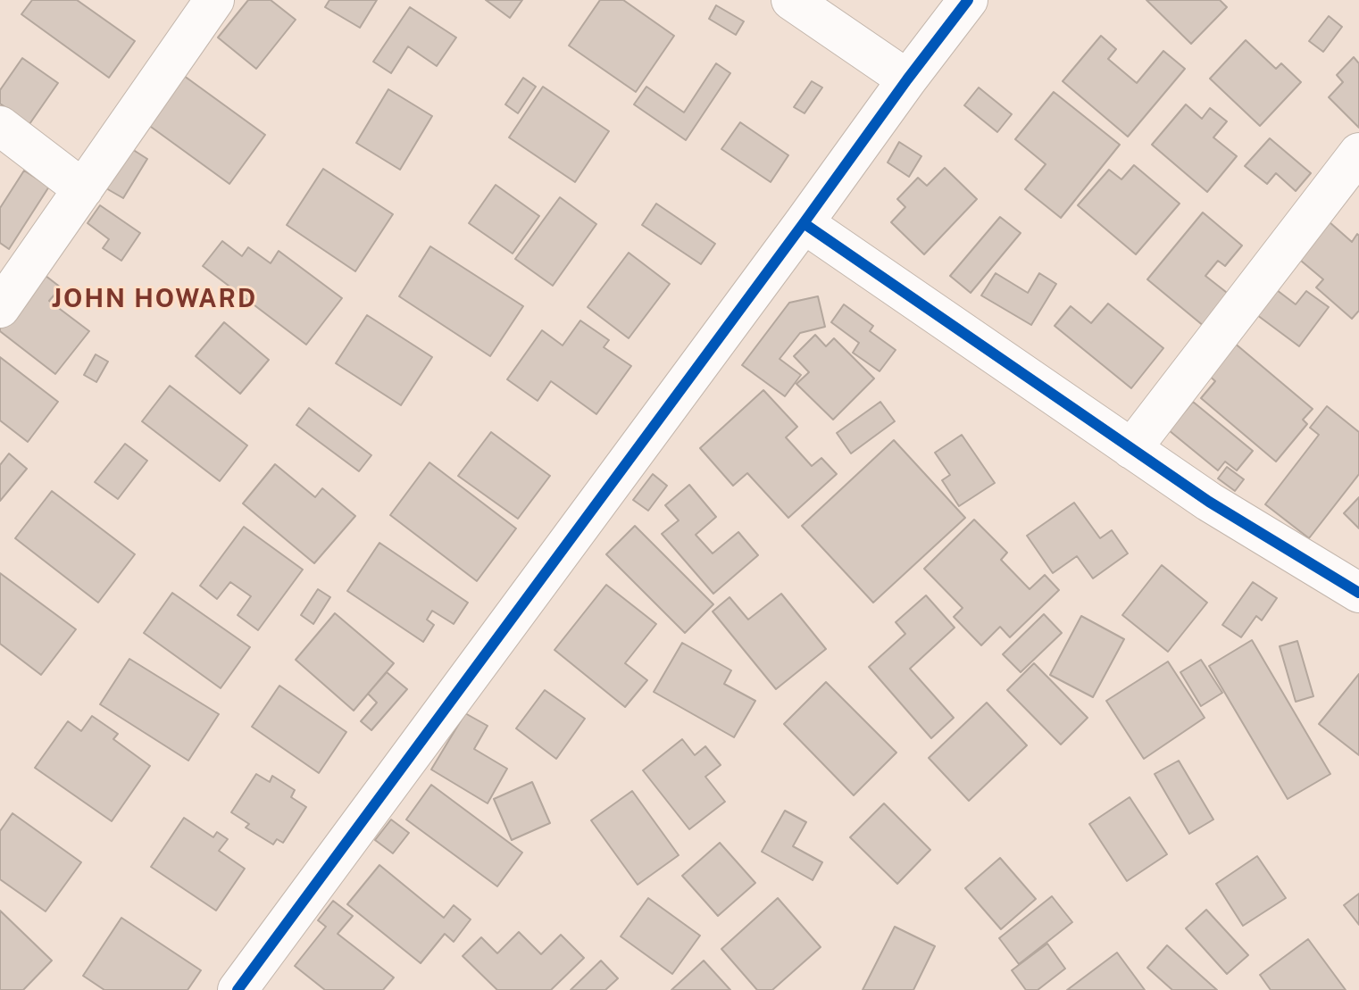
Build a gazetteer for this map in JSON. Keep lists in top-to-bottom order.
{
  "districts": ["JOHN HOWARD"]
}
